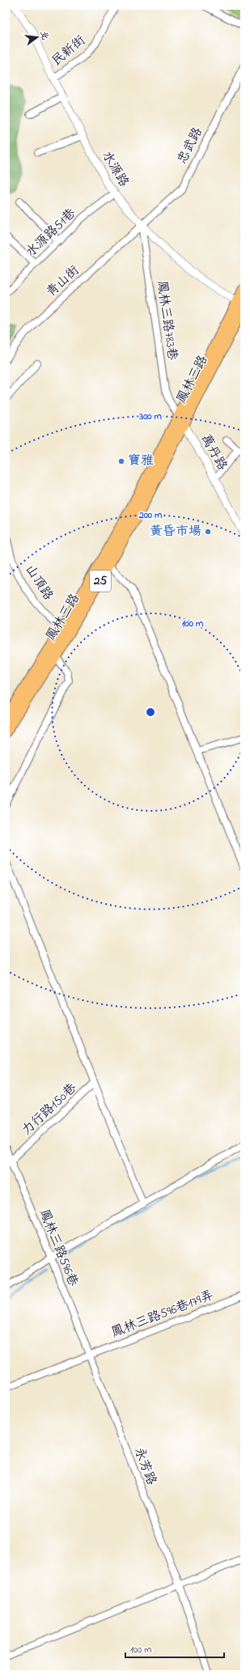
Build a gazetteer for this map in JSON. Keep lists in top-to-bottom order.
{
  "streets": {
    "main road": ["鳳林三路", "25"],
    "street": [
      "民新街",
      "忠武路",
      "水源路",
      "水源路51巷",
      "青山街",
      "鳳林三路783巷",
      "萬丹路",
      "山頂路",
      "力行路150巷",
      "鳳林三路596巷",
      "鳳林三路596巷179弄",
      "永芳路"
    ]
  },
  "crossings": [
    ["民新街", "水源路"],
    ["忠武路", "水源路"],
    ["忠武路", "青山街"],
    ["忠武路", "鳳林三路783巷"],
    ["水源路", "水源路51巷"],
    ["水源路", "青山街"],
    ["水源路", "鳳林三路783巷"],
    ["水源路", "鳳林三路"],
    ["水源路", "25"],
    ["青山街", "鳳林三路783巷"],
    ["鳳林三路783巷", "鳳林三路"],
    ["鳳林三路783巷", "萬丹路"],
    ["鳳林三路", "萬丹路"],
    ["鳳林三路", "25"],
    ["鳳林三路", "山頂路"],
    ["力行路150巷", "鳳林三路596巷"],
    ["鳳林三路596巷", "鳳林三路596巷179弄"],
    ["鳳林三路596巷", "永芳路"],
    ["鳳林三路596巷179弄", "永芳路"]
  ],
  "places": ["寶雅", "黃昏市場"],
  "scale_bar": "100 m",
  "north": "right",
  "rings": ["300 m", "200 m", "100 m"]
}
